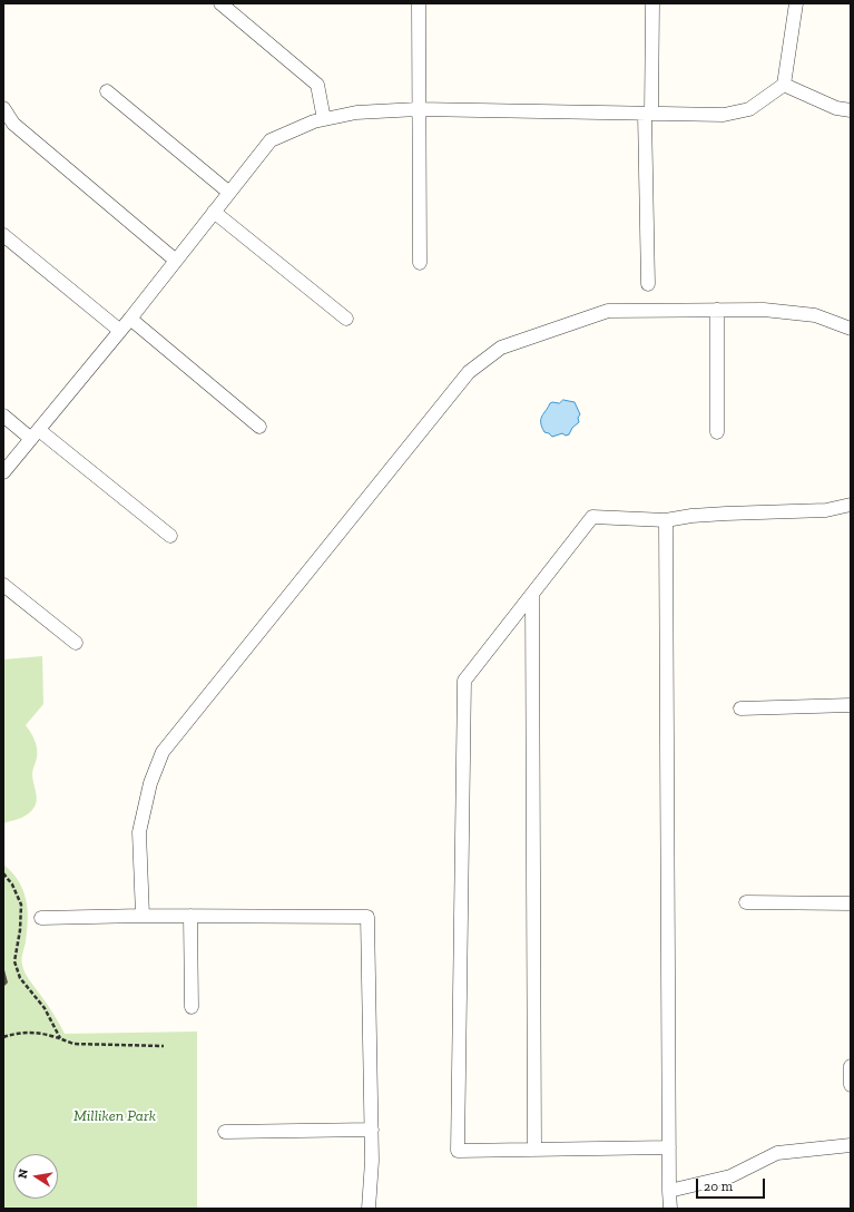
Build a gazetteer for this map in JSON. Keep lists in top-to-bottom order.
{
  "parks": ["Milliken Park"],
  "scale_bar": "20 m",
  "north": "left"
}
